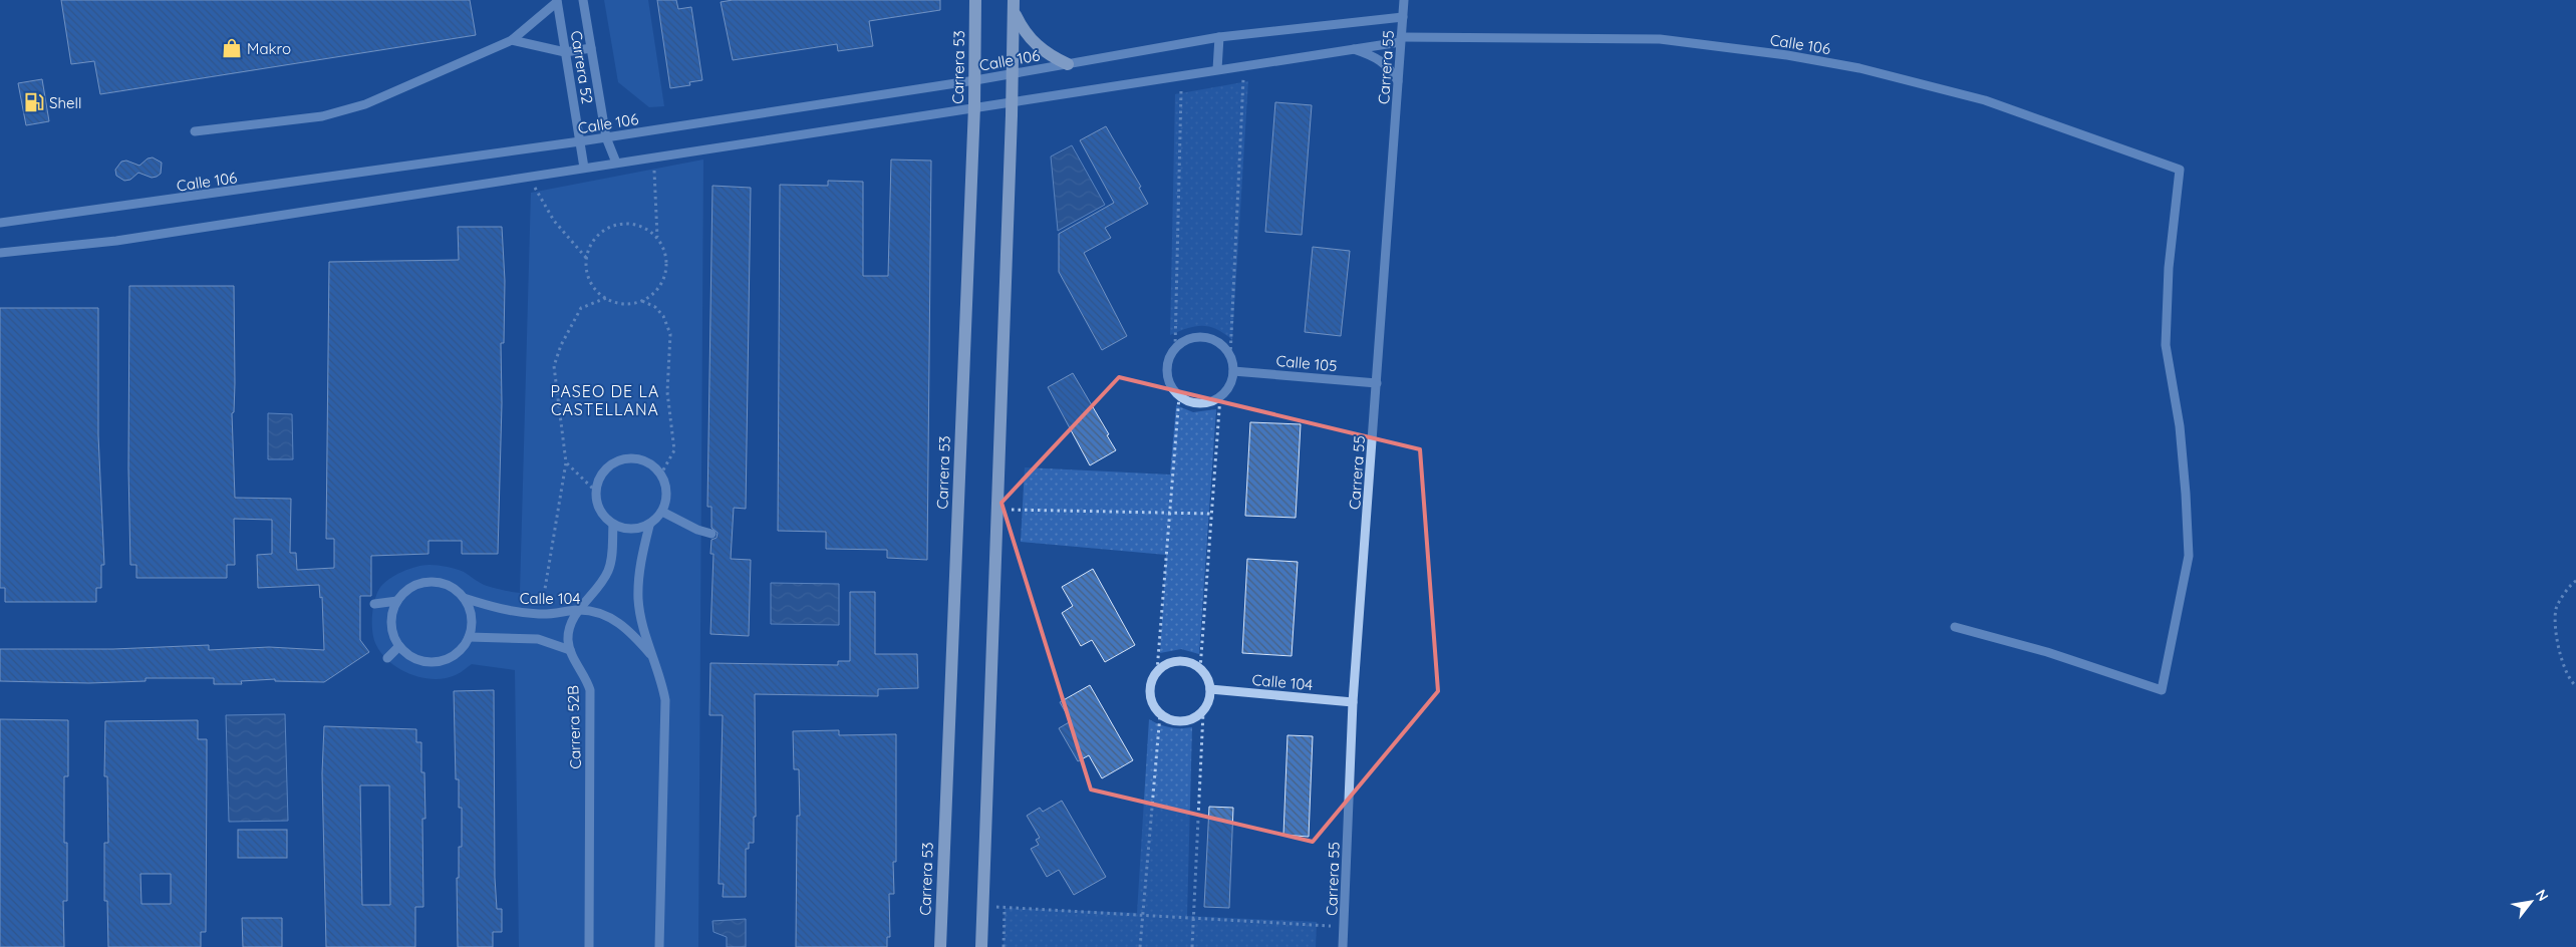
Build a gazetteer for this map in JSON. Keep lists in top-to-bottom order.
{
  "streets": {
    "main road": ["Carrera 53"],
    "street": [
      "Calle 106",
      "Carrera 52",
      "Carrera 55",
      "Calle 105",
      "Calle 104",
      "Carrera 52B"
    ]
  },
  "crossings": [
    ["Calle 106", "Carrera 52"],
    ["Calle 106", "Carrera 53"],
    ["Calle 106", "Carrera 55"],
    ["Carrera 55", "Calle 105"],
    ["Carrera 55", "Calle 104"]
  ],
  "districts": ["PASEO DE LA CASTELLANA"],
  "places": {
    "shop": ["Makro"],
    "fuel station": ["Shell"]
  },
  "north": "top right"
}
